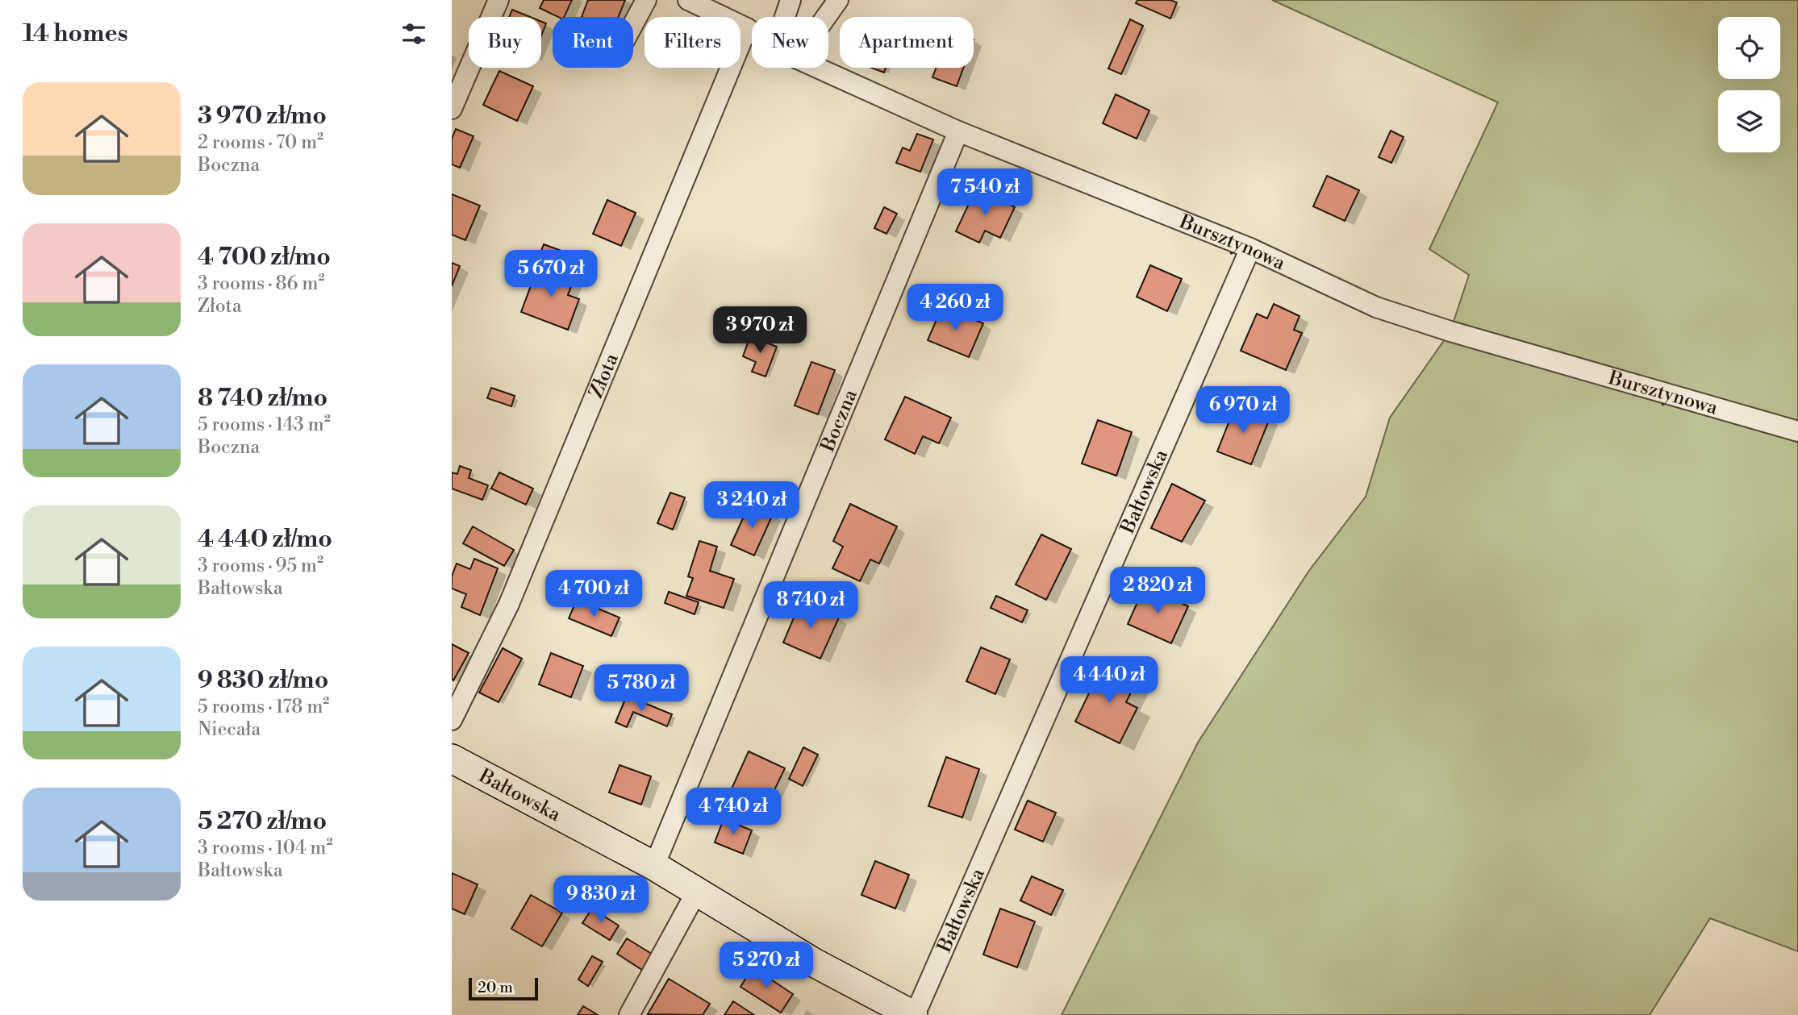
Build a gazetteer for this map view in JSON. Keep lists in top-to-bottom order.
{
  "streets": {
    "main road": ["Bałtowska"],
    "street": ["Bursztynowa", "Złota", "Boczna"]
  },
  "crossings": [
    ["Bursztynowa", "Złota"],
    ["Bursztynowa", "Boczna"],
    ["Bursztynowa", "Bałtowska"],
    ["Boczna", "Bałtowska"]
  ],
  "scale_bar": "20 m",
  "page": {
    "heading": "14 homes",
    "chip": [
      "Buy",
      "Rent",
      "Filters",
      "New",
      "Apartment"
    ],
    "list": [
      {
        "name": "3 970 zł/mo",
        "note": "2 rooms · 70 m² · Boczna"
      },
      {
        "name": "4 700 zł/mo",
        "note": "3 rooms · 86 m² · Złota"
      },
      {
        "name": "8 740 zł/mo",
        "note": "5 rooms · 143 m² · Boczna"
      },
      {
        "name": "4 440 zł/mo",
        "note": "3 rooms · 95 m² · Bałtowska"
      },
      {
        "name": "9 830 zł/mo",
        "note": "5 rooms · 178 m² · Niecała"
      },
      {
        "name": "5 270 zł/mo",
        "note": "3 rooms · 104 m² · Bałtowska"
      }
    ],
    "price": [
      "7 540 zł",
      "5 670 zł",
      "4 260 zł",
      "3 970 zł",
      "6 970 zł",
      "3 240 zł",
      "2 820 zł",
      "4 700 zł",
      "8 740 zł",
      "4 440 zł",
      "5 780 zł",
      "4 740 zł",
      "9 830 zł",
      "5 270 zł"
    ],
    "scale": "20 m"
  }
}
